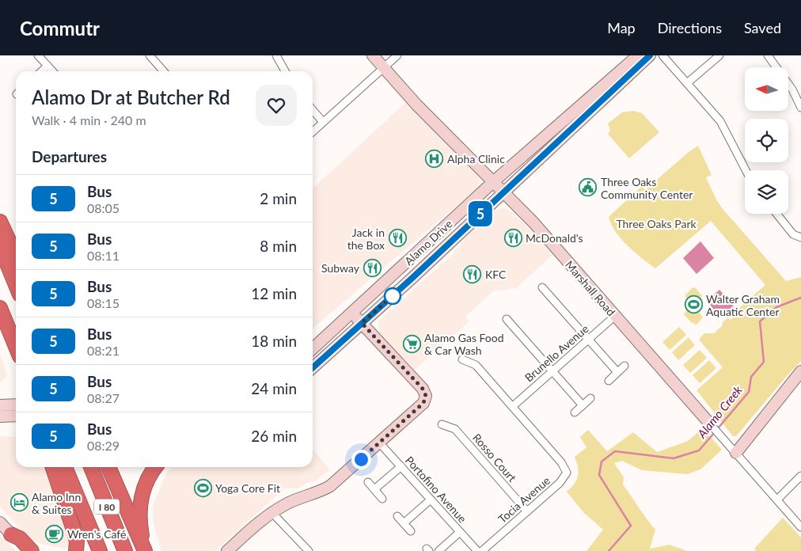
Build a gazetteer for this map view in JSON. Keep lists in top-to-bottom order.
{
  "streets": {
    "highway": ["I 80"],
    "street": [
      "Alamo Drive",
      "Marshall Road",
      "Brunello Avenue",
      "Rosso Court",
      "Portofino Avenue",
      "Tocia Avenue"
    ]
  },
  "crossings": [
    ["Alamo Drive", "Marshall Road"],
    ["Marshall Road", "Brunello Avenue"],
    ["Brunello Avenue", "Tocia Avenue"],
    ["Rosso Court", "Tocia Avenue"]
  ],
  "water": ["Alamo Creek"],
  "parks": ["Three Oaks Park"],
  "places": {
    "hospital": ["Alpha Clinic"],
    "public building": ["Three Oaks Community Center"],
    "restaurant": [
      "McDonald's",
      "Jack in the Box",
      "Subway",
      "KFC"
    ],
    "sports": ["Walter Graham Aquatic Center", "Yoga Core Fit"],
    "supermarket": ["Alamo Gas Food & Car Wash"],
    "hotel": ["Alamo Inn & Suites"],
    "cafe": ["Wren's Café"]
  },
  "lines": ["bus line 5"],
  "north": "left",
  "page": {
    "header": "Commutr",
    "nav": ["Map", "Directions", "Saved"],
    "on_map": "5",
    "heading": [
      ["Alamo Dr at Butcher Rd", "Walk · 4 min · 240 m"],
      "Departures"
    ],
    "list": [
      {
        "mark": "5",
        "name": "Bus",
        "note": "08:05",
        "value": "2 min"
      },
      {
        "mark": "5",
        "name": "Bus",
        "note": "08:11",
        "value": "8 min"
      },
      {
        "mark": "5",
        "name": "Bus",
        "note": "08:15",
        "value": "12 min"
      },
      {
        "mark": "5",
        "name": "Bus",
        "note": "08:21",
        "value": "18 min"
      },
      {
        "mark": "5",
        "name": "Bus",
        "note": "08:27",
        "value": "24 min"
      },
      {
        "mark": "5",
        "name": "Bus",
        "note": "08:29",
        "value": "26 min"
      }
    ]
  }
}
